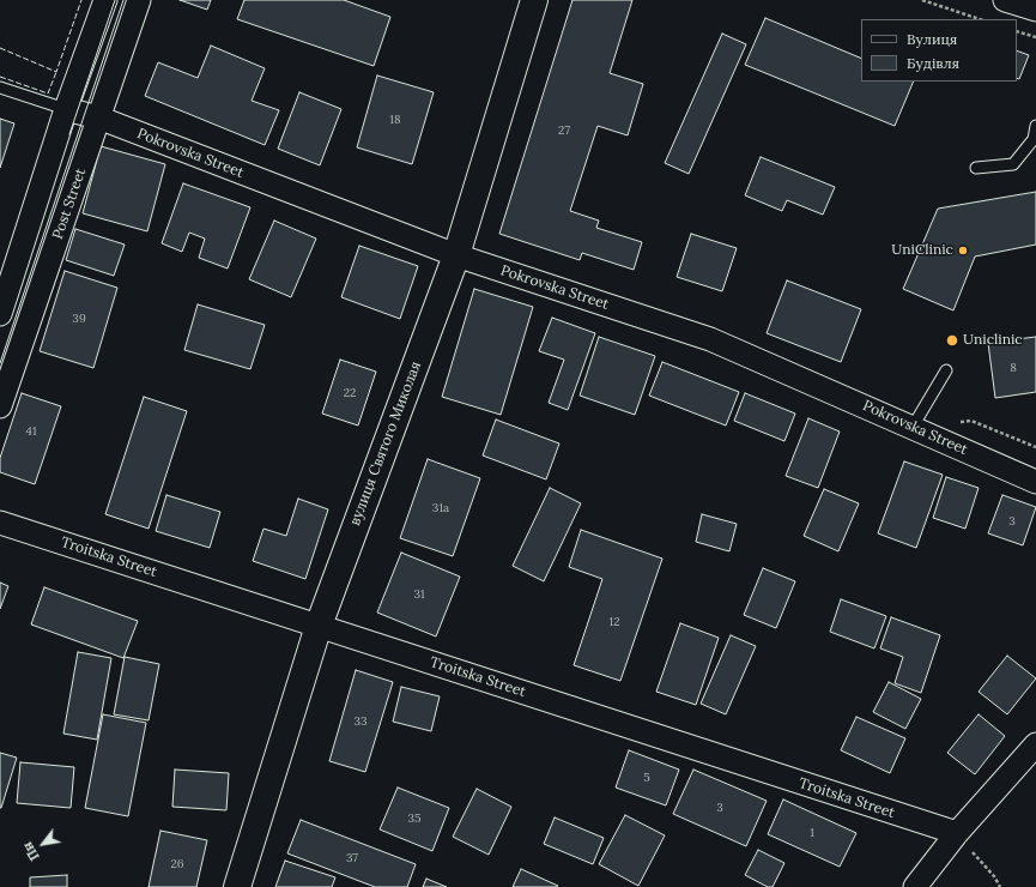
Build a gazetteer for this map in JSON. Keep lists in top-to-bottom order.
{
  "streets": {
    "street": [
      "Pokrovska Street",
      "Post Street",
      "вулиця Святого Миколая",
      "Troitska Street"
    ]
  },
  "crossings": [
    ["Pokrovska Street", "Post Street"],
    ["Pokrovska Street", "вулиця Святого Миколая"],
    ["вулиця Святого Миколая", "Troitska Street"]
  ],
  "places": ["UniСlinic", "Uniclinic"],
  "house_numbers": [
    "18",
    "27",
    "39",
    "8",
    "22",
    "41",
    "31а",
    "3",
    "31",
    "12",
    "33",
    "5",
    "3",
    "35",
    "1",
    "37",
    "26"
  ],
  "legend": ["Вулиця", "Будівля"],
  "north": "bottom left"
}
